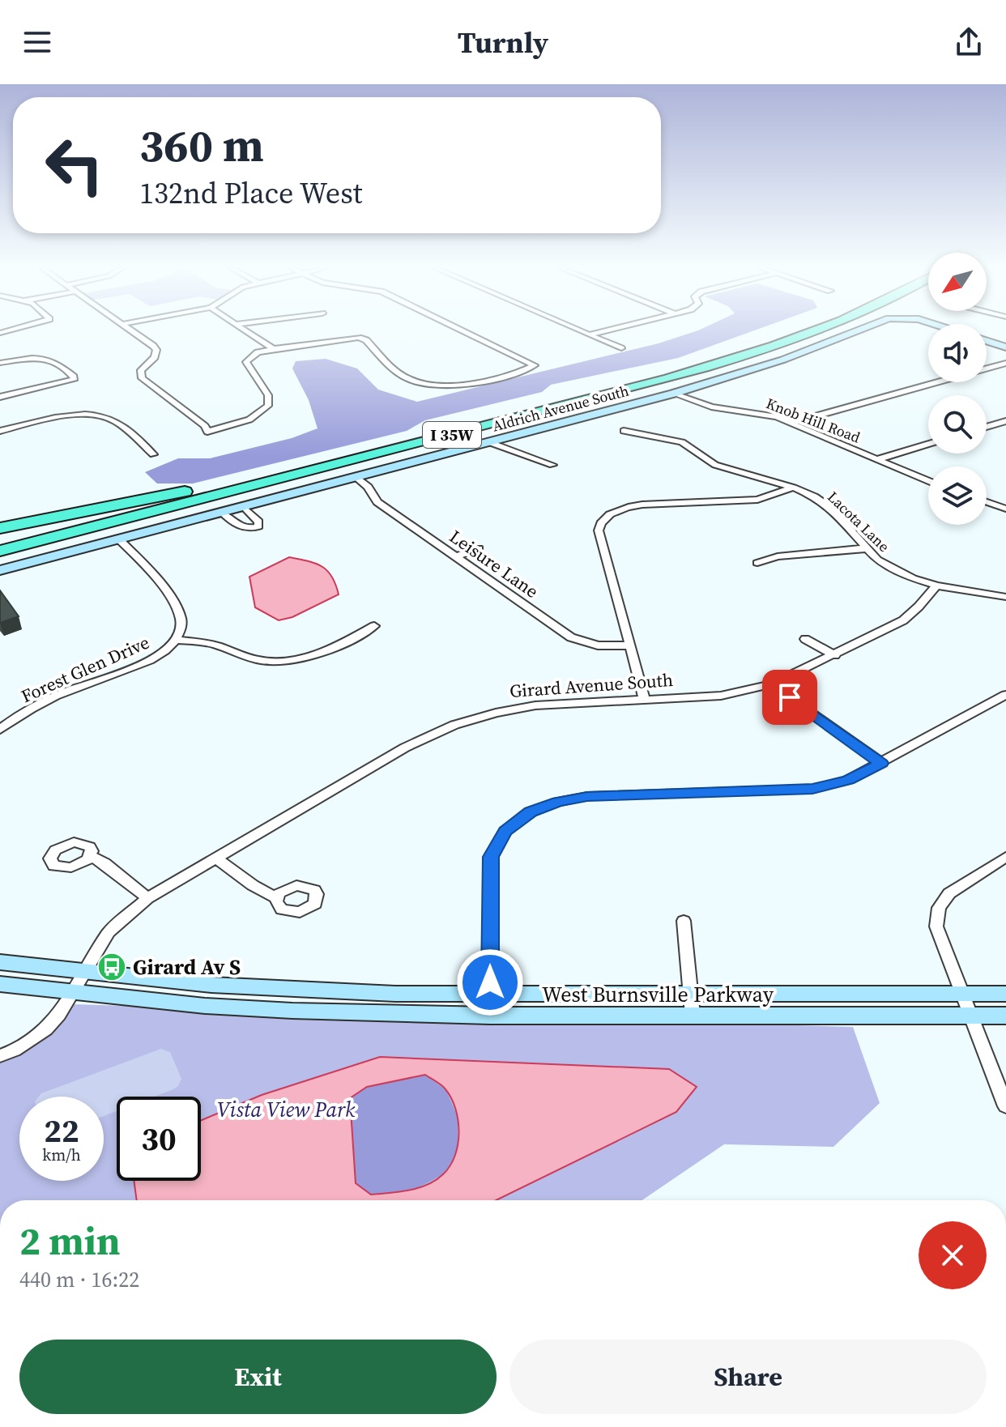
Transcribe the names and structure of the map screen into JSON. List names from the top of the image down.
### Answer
{
  "streets": {
    "highway": ["I 35W"],
    "street": [
      "Aldrich Avenue South",
      "Knob Hill Road",
      "Lacota Lane",
      "Leisure Lane",
      "Forest Glen Drive",
      "Girard Avenue South",
      "West Burnsville Parkway"
    ]
  },
  "crossings": [
    ["Aldrich Avenue South", "Knob Hill Road"],
    ["Aldrich Avenue South", "Leisure Lane"],
    ["Aldrich Avenue South", "Forest Glen Drive"],
    ["Lacota Lane", "Girard Avenue South"],
    ["Girard Avenue South", "West Burnsville Parkway"]
  ],
  "parks": ["Vista View Park"],
  "places": {
    "bus stop": ["Girard Av S"]
  },
  "north": "bottom left",
  "page": {
    "header": "Turnly",
    "turn": ["360 m", "132nd Place West"],
    "speed": "22 km/h",
    "limit": "30",
    "heading": ["2 min", "440 m · 16:22"],
    "buttons": ["Exit", "Share"]
  }
}
